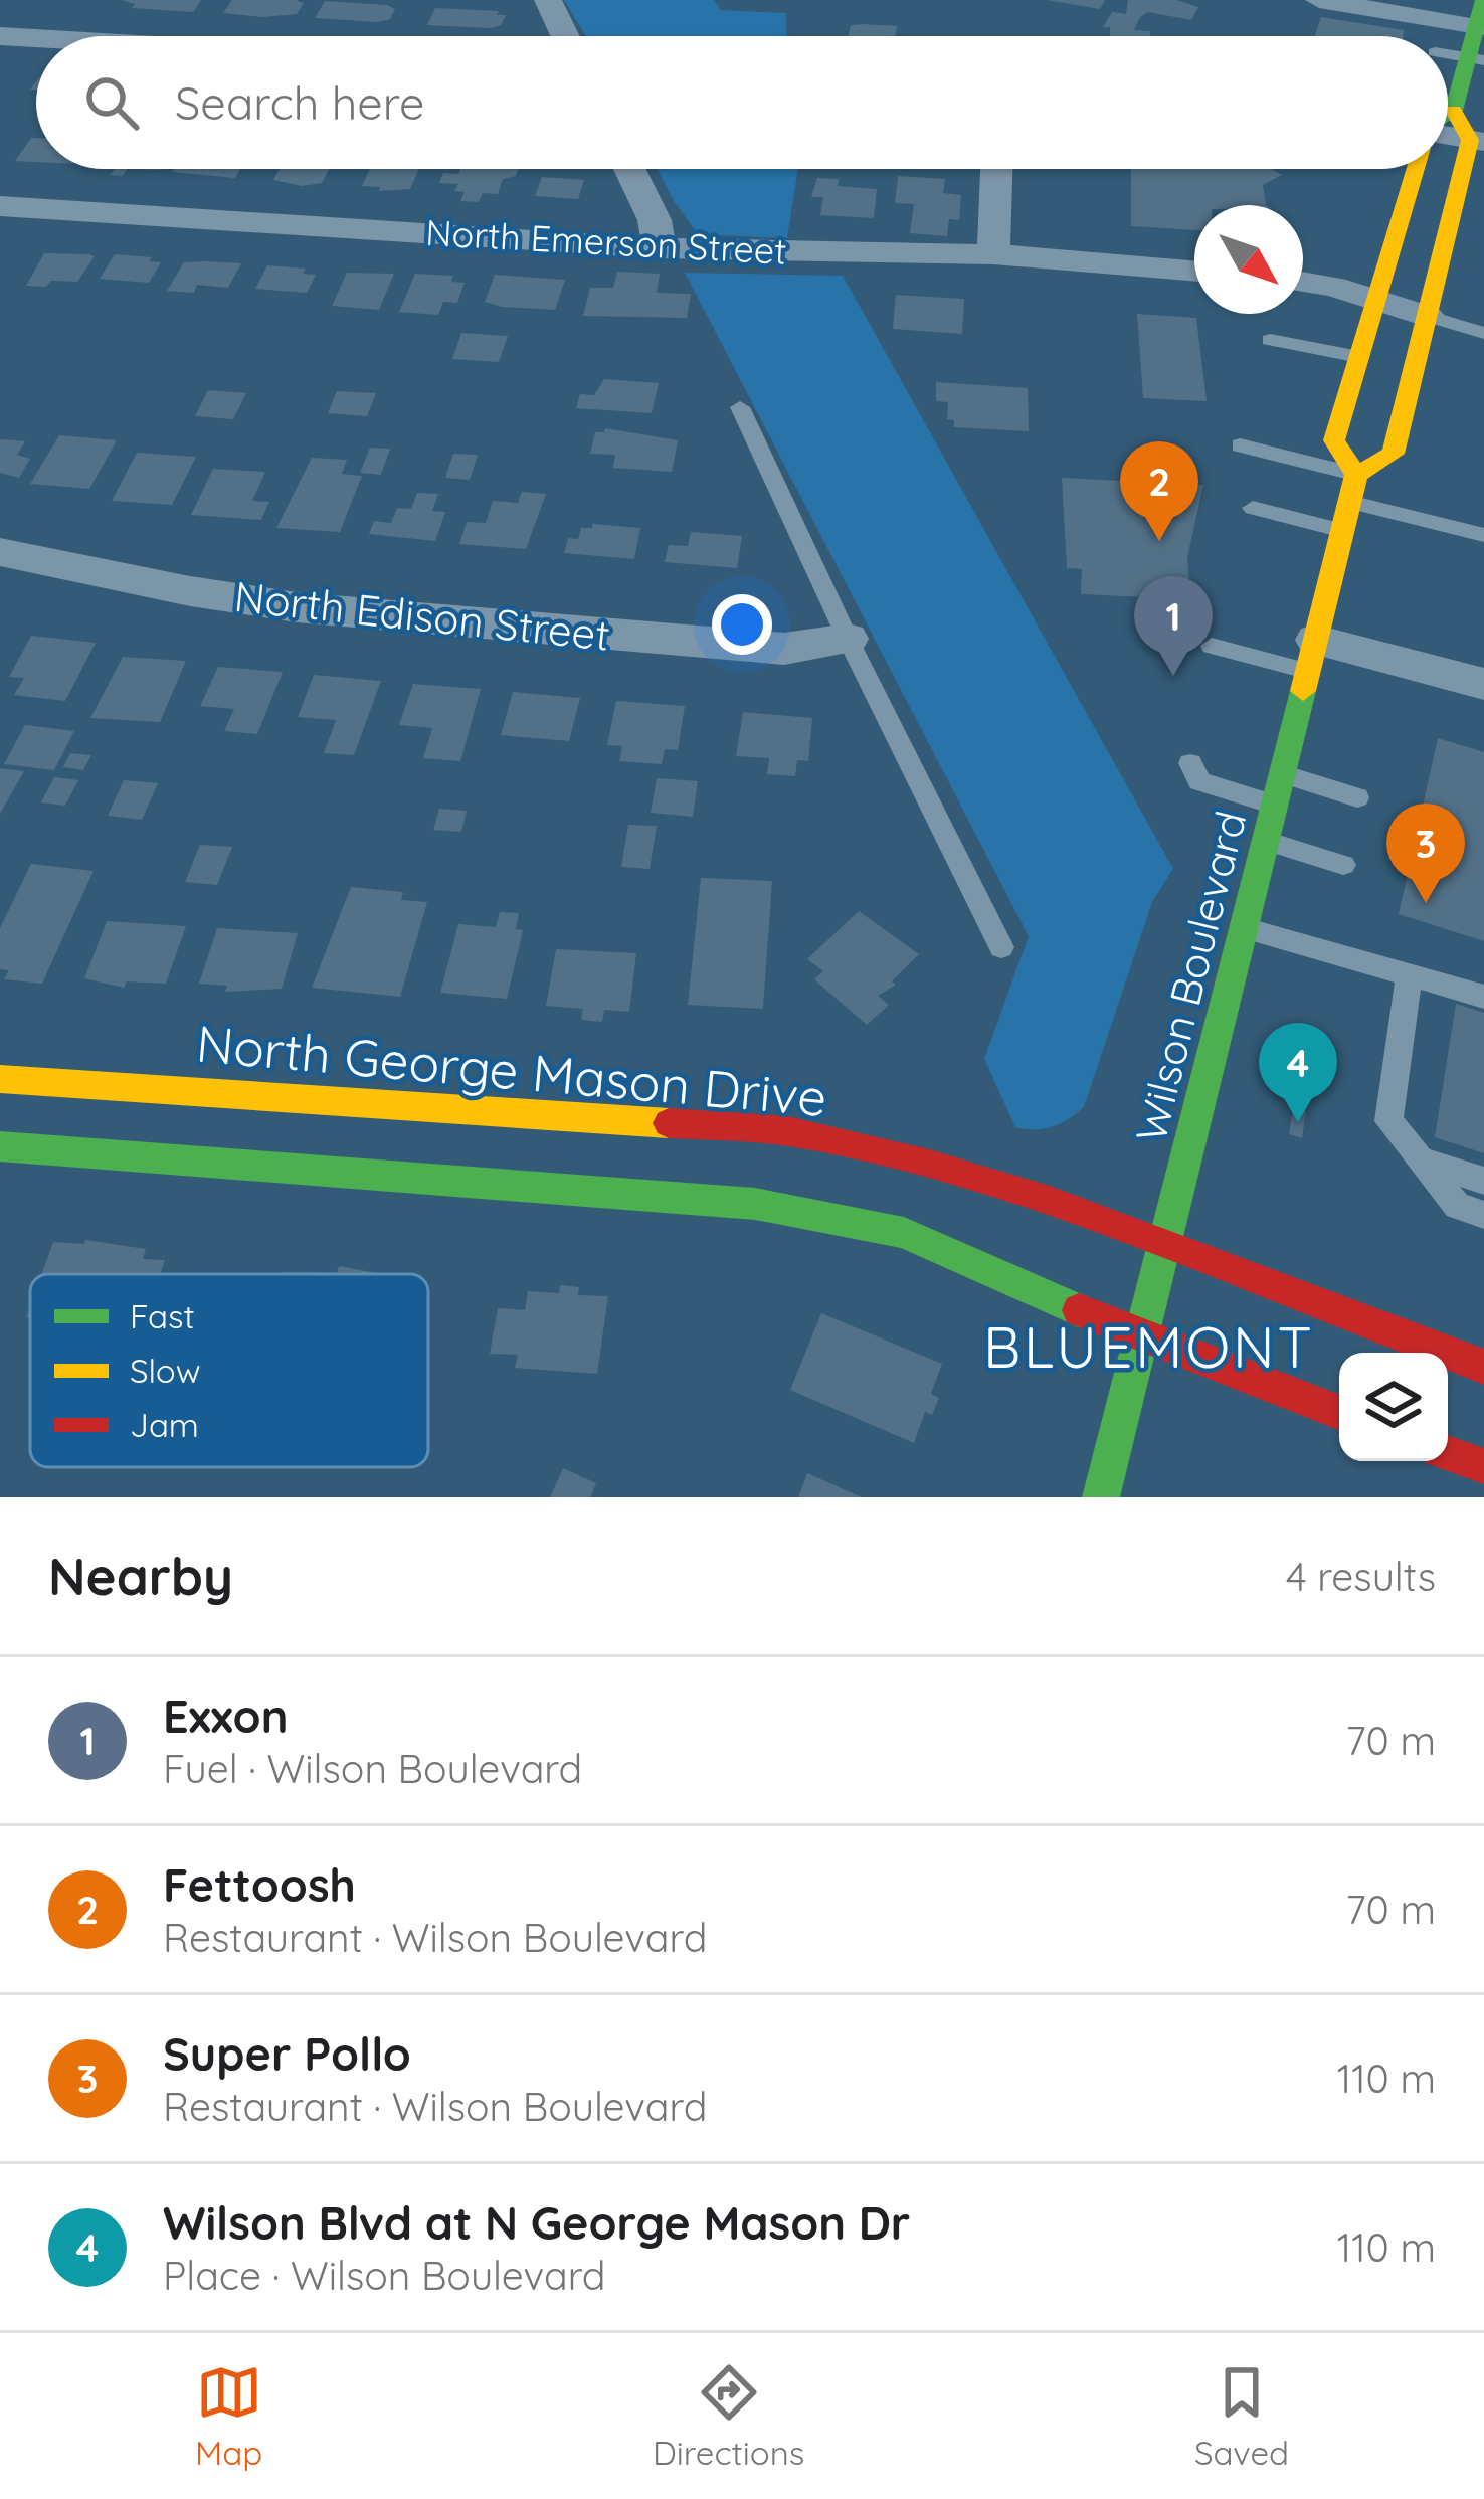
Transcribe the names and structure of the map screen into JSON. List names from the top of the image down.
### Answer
{
  "streets": {
    "main road": ["Wilson Boulevard", "North George Mason Drive"],
    "street": ["North Emerson Street", "North Edison Street"]
  },
  "crossings": [
    ["Wilson Boulevard", "North George Mason Drive"]
  ],
  "districts": ["BLUEMONT"],
  "legend": ["Fast", "Slow", "Jam"],
  "north": "bottom right",
  "page": {
    "search": "Search here",
    "pins": [
      "2",
      "1",
      "3",
      "4"
    ],
    "heading": ["Nearby", "4 results"],
    "list": [
      {
        "mark": "1",
        "name": "Exxon",
        "note": "Fuel · Wilson Boulevard",
        "value": "70 m"
      },
      {
        "mark": "2",
        "name": "Fettoosh",
        "note": "Restaurant · Wilson Boulevard",
        "value": "70 m"
      },
      {
        "mark": "3",
        "name": "Super Pollo",
        "note": "Restaurant · Wilson Boulevard",
        "value": "110 m"
      },
      {
        "mark": "4",
        "name": "Wilson Blvd at N George Mason Dr",
        "note": "Place · Wilson Boulevard",
        "value": "110 m"
      }
    ],
    "nav": ["Map", "Directions", "Saved"]
  }
}
